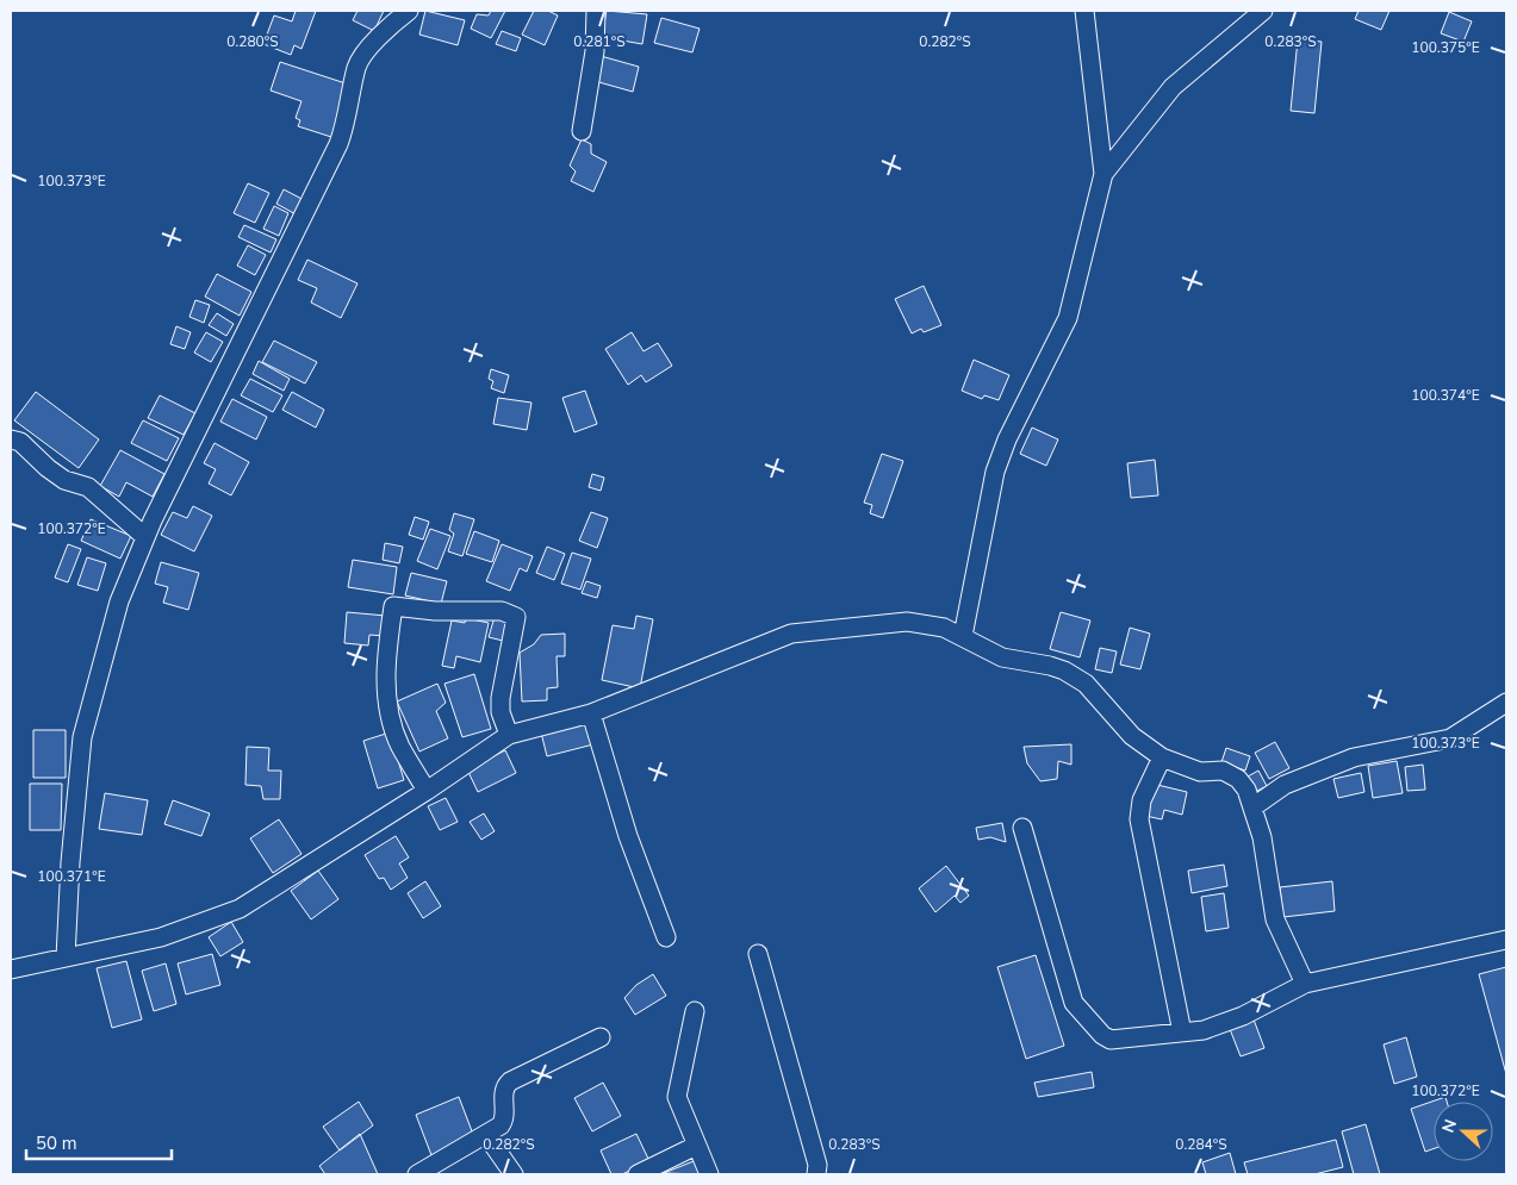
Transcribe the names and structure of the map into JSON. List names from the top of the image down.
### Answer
{
  "scale_bar": "50 m",
  "north": "left",
  "coordinates": [
    "0.280°S",
    "0.281°S",
    "0.282°S",
    "0.283°S",
    "100.375°E",
    "100.373°E",
    "100.374°E",
    "100.372°E",
    "100.371°E",
    "0.284°S"
  ]
}
